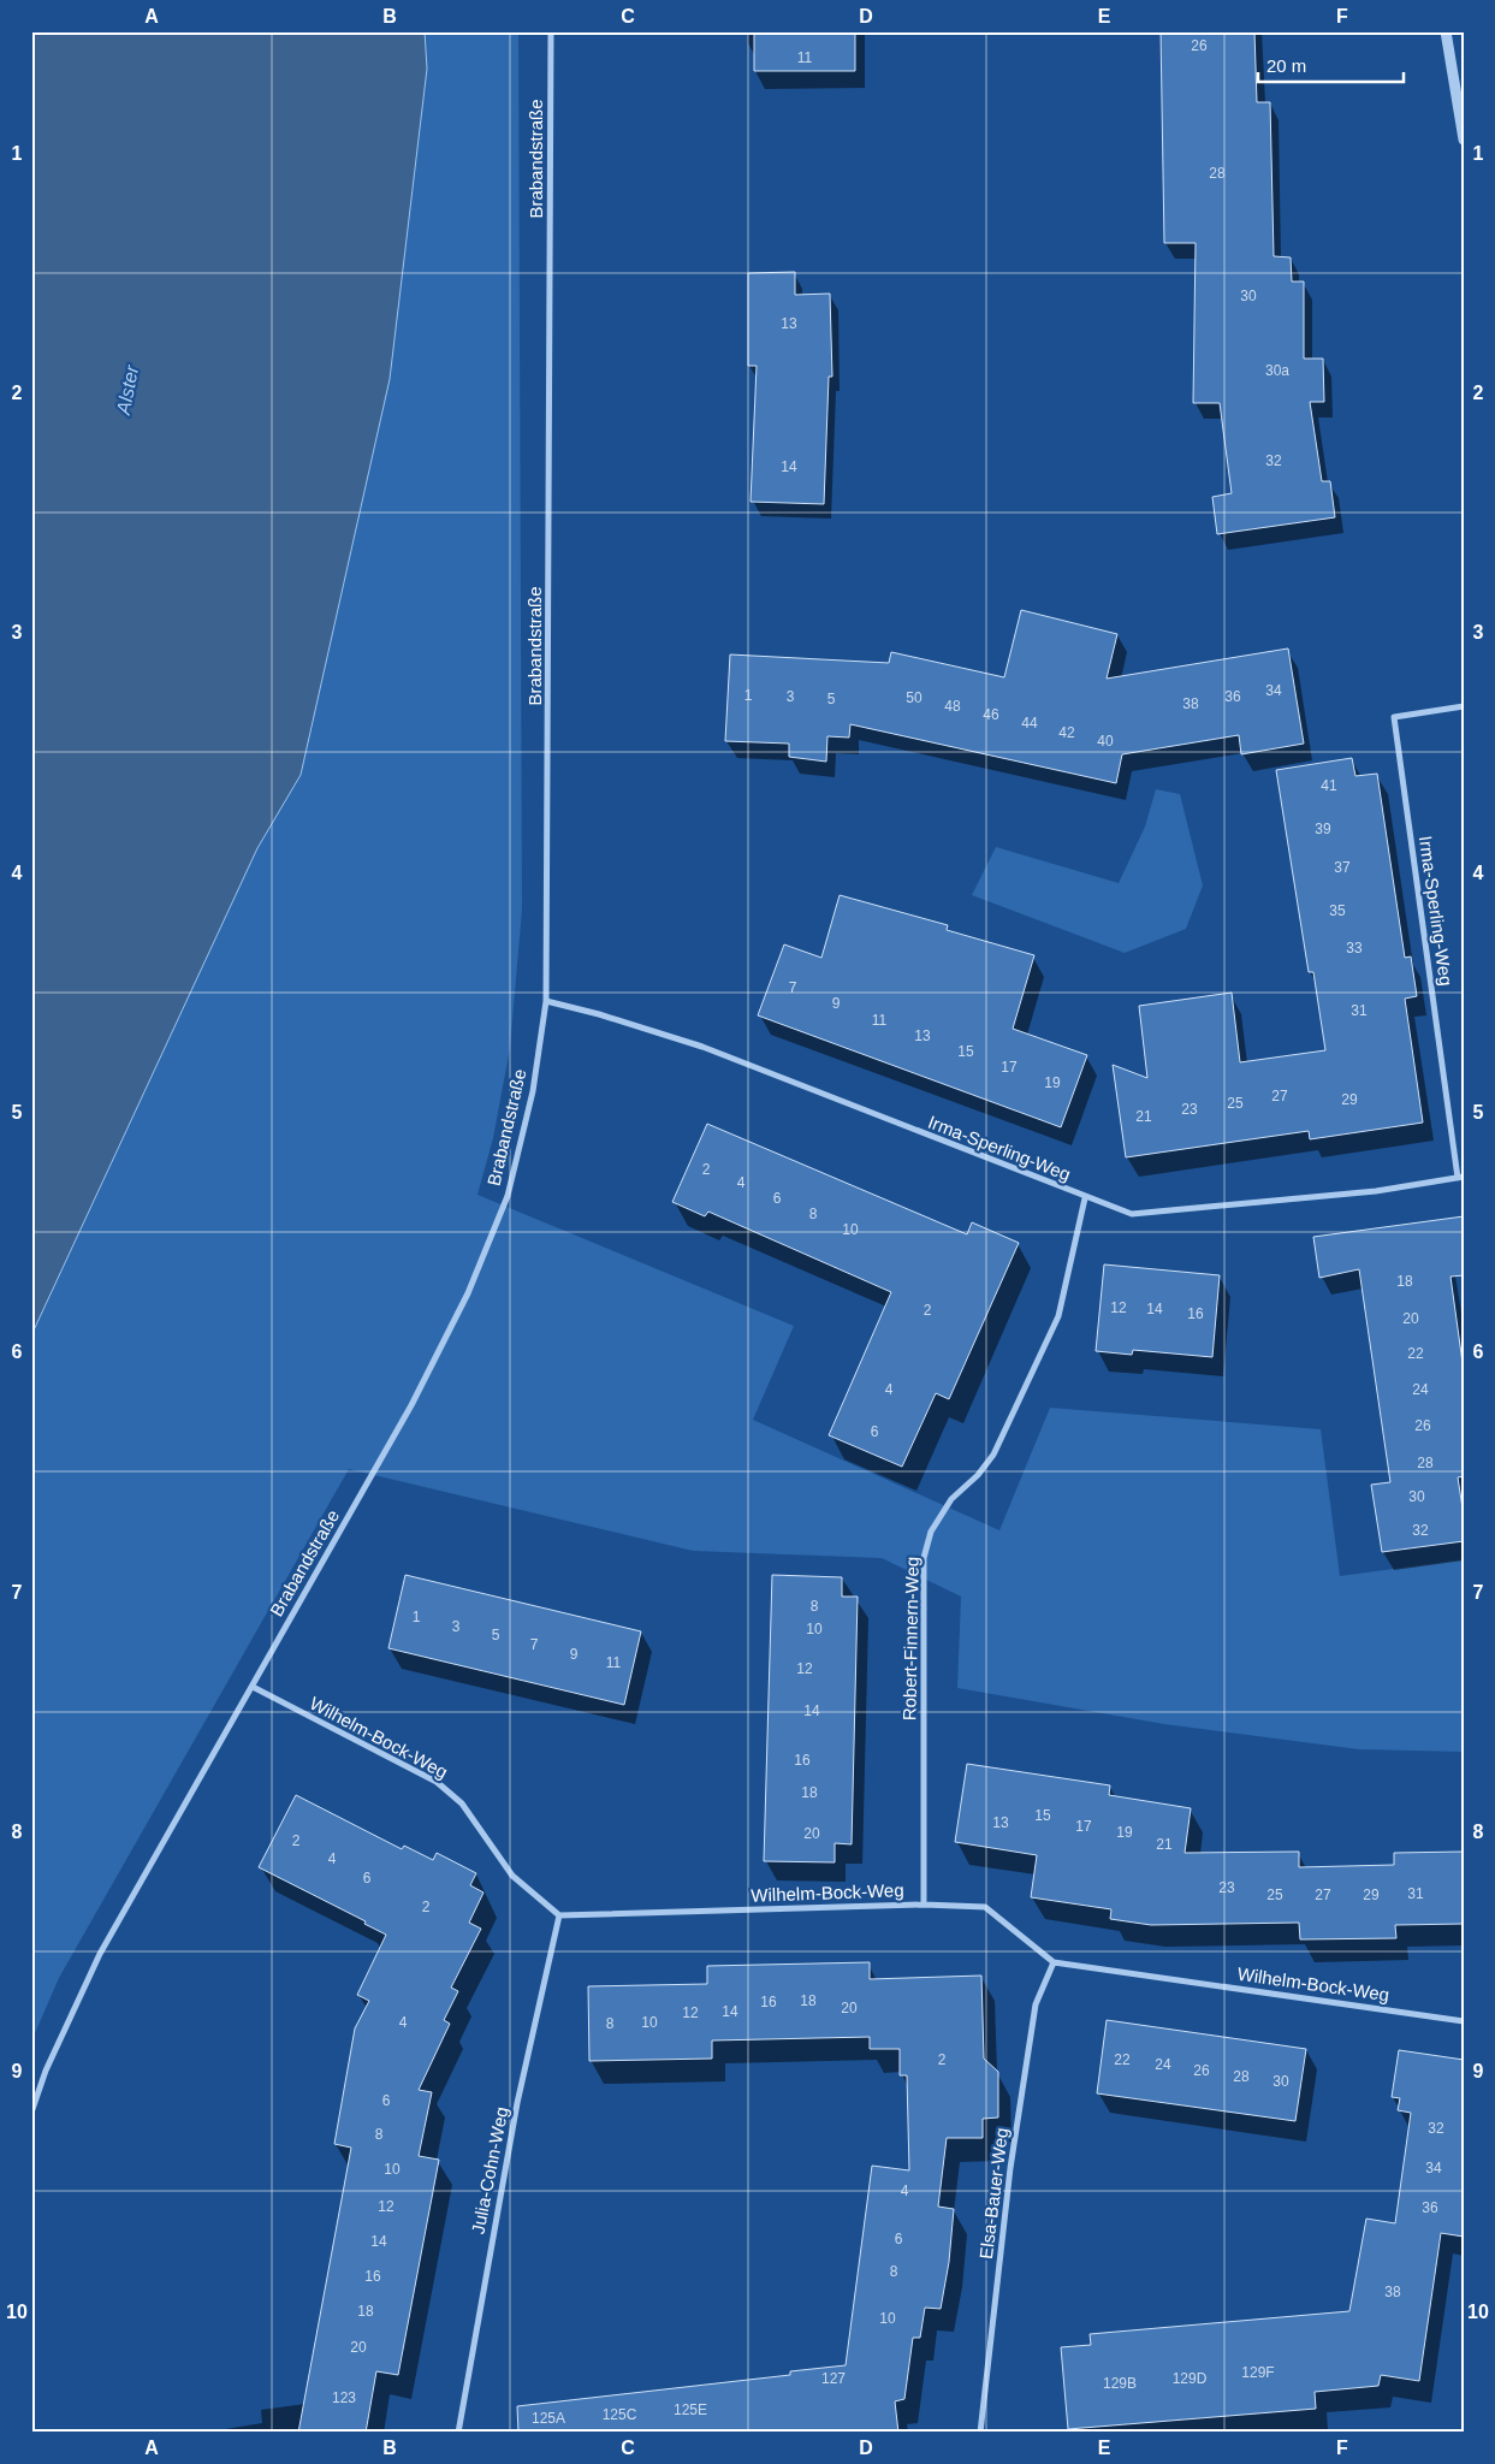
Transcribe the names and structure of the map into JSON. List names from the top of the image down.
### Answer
{
  "streets": {
    "street": [
      "Brabandstraße",
      "Irma-Sperling-Weg",
      "Robert-Finnern-Weg",
      "Wilhelm-Bock-Weg",
      "Julia-Cohn-Weg",
      "Elsa-Bauer-Weg"
    ]
  },
  "crossings": [
    ["Brabandstraße", "Irma-Sperling-Weg"],
    ["Brabandstraße", "Wilhelm-Bock-Weg"],
    ["Irma-Sperling-Weg", "Robert-Finnern-Weg"],
    ["Robert-Finnern-Weg", "Wilhelm-Bock-Weg"],
    ["Wilhelm-Bock-Weg", "Julia-Cohn-Weg"],
    ["Wilhelm-Bock-Weg", "Elsa-Bauer-Weg"]
  ],
  "water": ["Alster"],
  "house_numbers": [
    "26",
    "11",
    "28",
    "30",
    "13",
    "30a",
    "32",
    "14",
    "34",
    "1",
    "3",
    "36",
    "50",
    "5",
    "38",
    "48",
    "46",
    "44",
    "42",
    "40",
    "41",
    "39",
    "37",
    "35",
    "33",
    "7",
    "9",
    "31",
    "11",
    "13",
    "15",
    "17",
    "19",
    "27",
    "29",
    "25",
    "23",
    "21",
    "2",
    "4",
    "6",
    "8",
    "10",
    "18",
    "12",
    "14",
    "2",
    "16",
    "20",
    "22",
    "4",
    "24",
    "26",
    "6",
    "28",
    "30",
    "32",
    "8",
    "1",
    "3",
    "10",
    "5",
    "7",
    "9",
    "11",
    "12",
    "14",
    "16",
    "18",
    "15",
    "13",
    "17",
    "19",
    "20",
    "2",
    "21",
    "4",
    "6",
    "23",
    "31",
    "25",
    "27",
    "29",
    "2",
    "18",
    "16",
    "20",
    "14",
    "12",
    "4",
    "10",
    "8",
    "2",
    "22",
    "24",
    "26",
    "28",
    "30",
    "6",
    "32",
    "8",
    "34",
    "10",
    "4",
    "12",
    "36",
    "6",
    "14",
    "8",
    "16",
    "38",
    "18",
    "10",
    "20",
    "129F",
    "127",
    "129D",
    "129B",
    "123",
    "125E",
    "125C",
    "125A"
  ],
  "scale_bar": "20 m",
  "grid": {
    "columns": [
      "A",
      "B",
      "C",
      "D",
      "E",
      "F"
    ],
    "rows": [
      "1",
      "2",
      "3",
      "4",
      "5",
      "6",
      "7",
      "8",
      "9",
      "10"
    ]
  }
}
